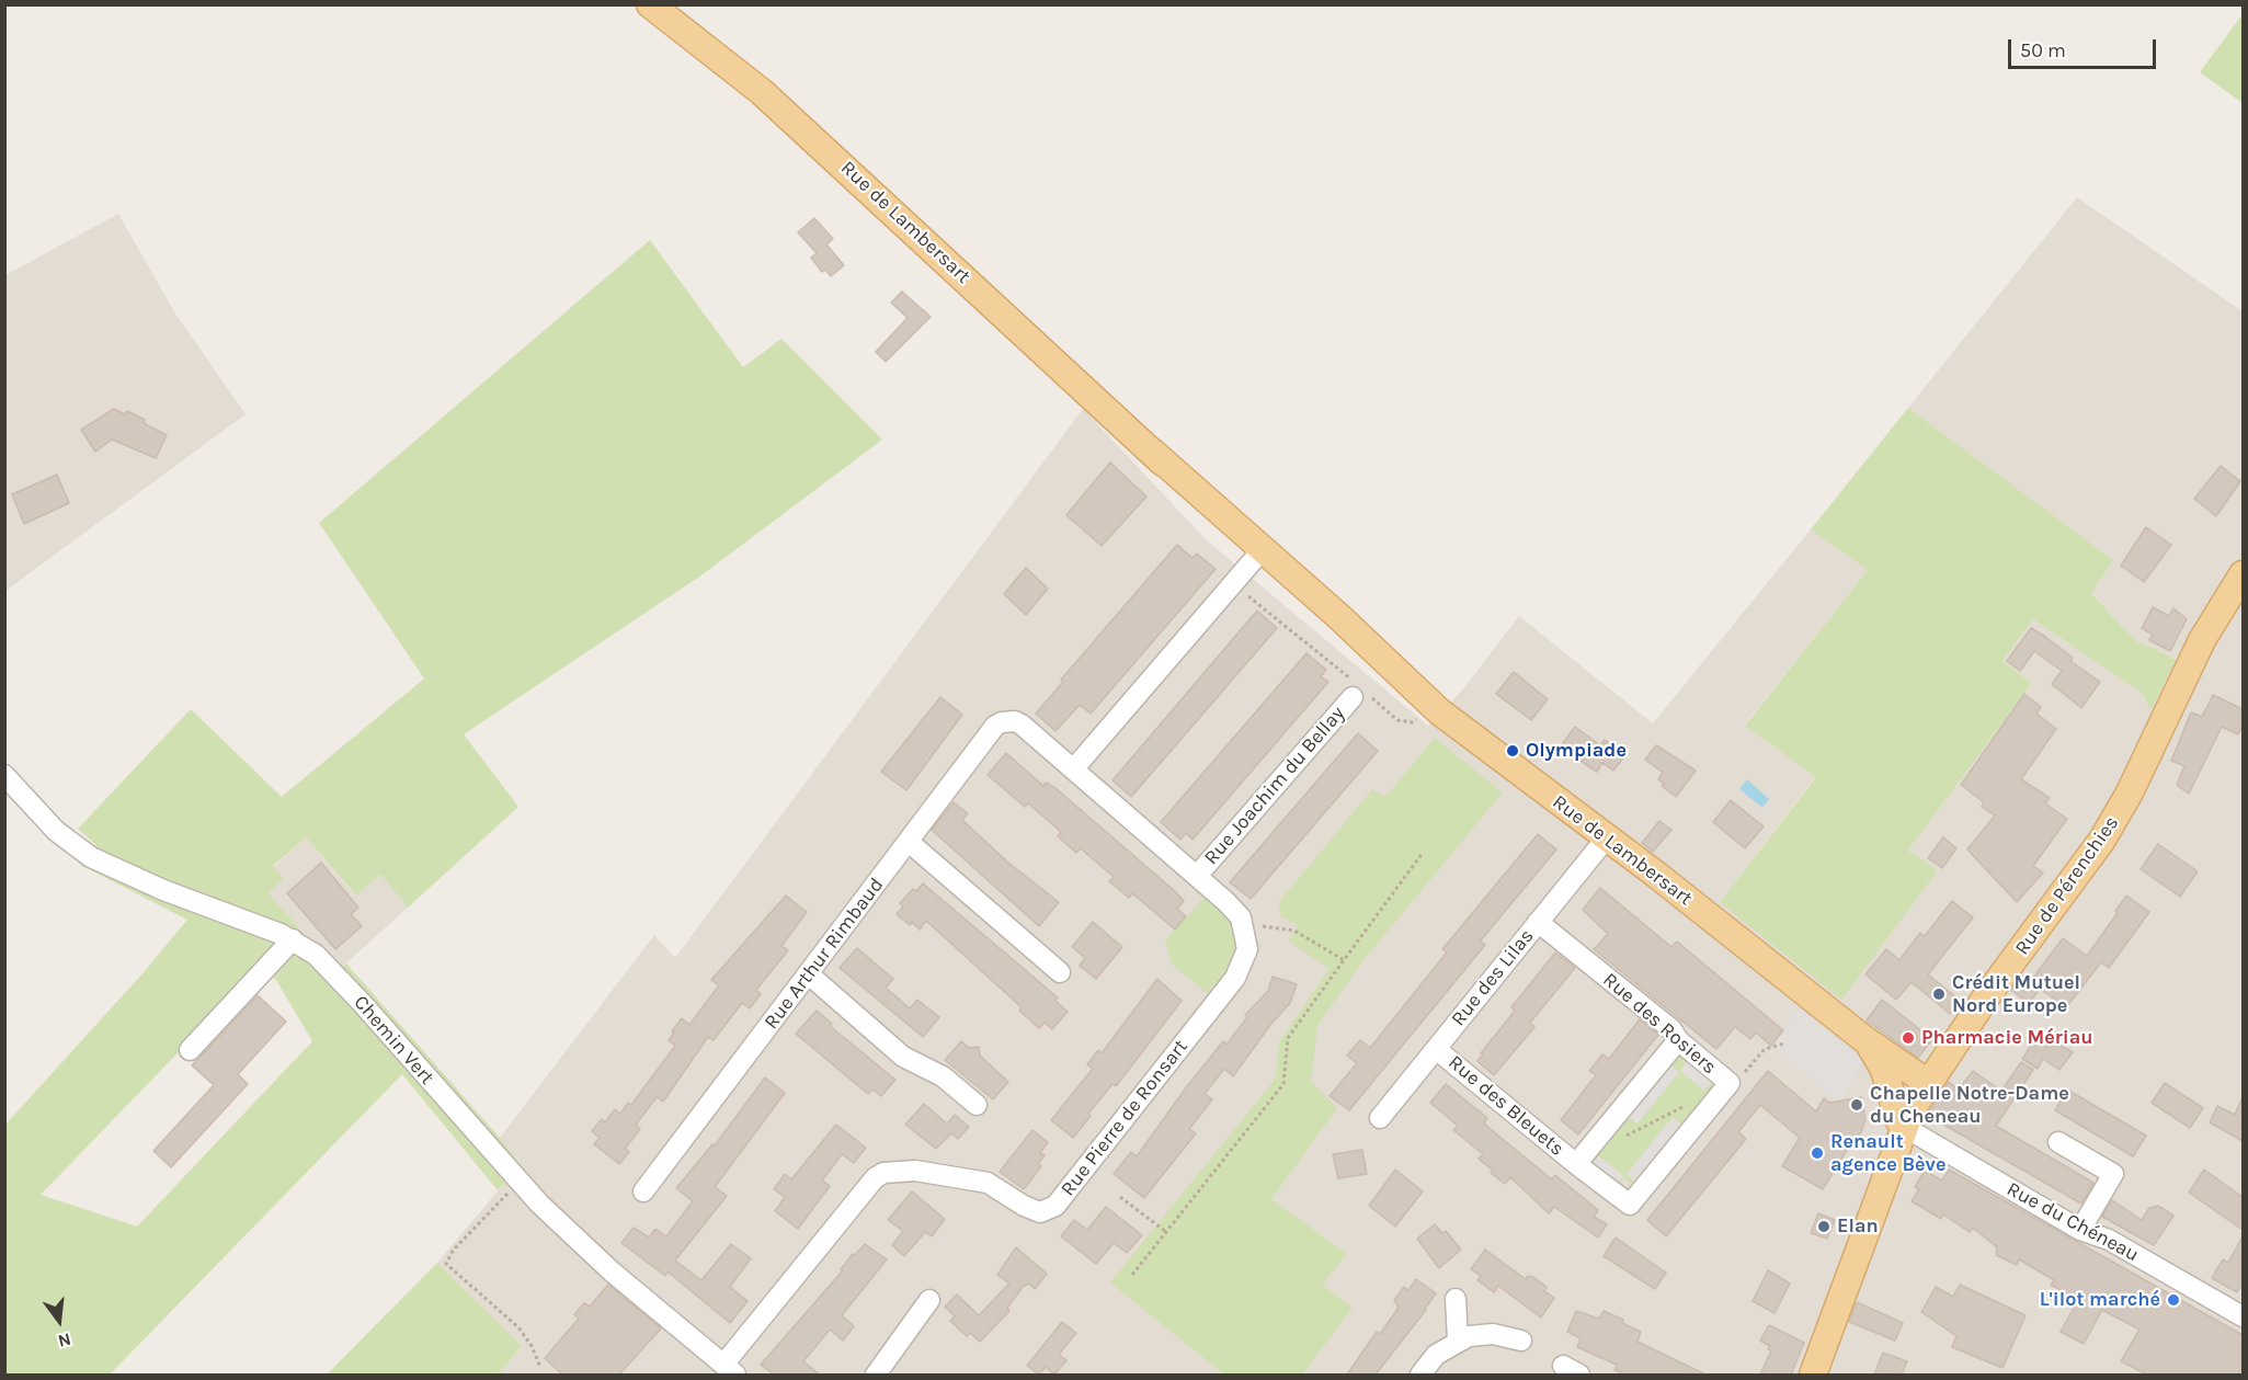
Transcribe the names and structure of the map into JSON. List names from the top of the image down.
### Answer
{
  "streets": {
    "main road": ["Rue de Lambersart", "Rue de Pérenchies"],
    "street": [
      "Rue Joachim du Bellay",
      "Rue Arthur Rimbaud",
      "Rue des Lilas",
      "Rue des Rosiers",
      "Chemin Vert",
      "Rue des Bleuets",
      "Rue Pierre de Ronsart",
      "Rue du Chéneau"
    ]
  },
  "crossings": [
    ["Rue de Lambersart", "Rue de Pérenchies"],
    ["Rue de Lambersart", "Rue des Lilas"],
    ["Rue de Lambersart", "Rue du Chéneau"],
    ["Rue de Pérenchies", "Rue du Chéneau"],
    ["Rue des Lilas", "Rue des Rosiers"],
    ["Rue des Lilas", "Rue des Bleuets"],
    ["Rue des Rosiers", "Rue des Bleuets"],
    ["Chemin Vert", "Rue Pierre de Ronsart"]
  ],
  "places": [
    "Olympiade",
    "Crédit Mutuel Nord Europe",
    "Pharmacie Mériau",
    "Chapelle Notre-Dame du Cheneau",
    "Renault agence Bève",
    "Elan",
    "L'ilot marché"
  ],
  "scale_bar": "50 m",
  "north": "bottom"
}
